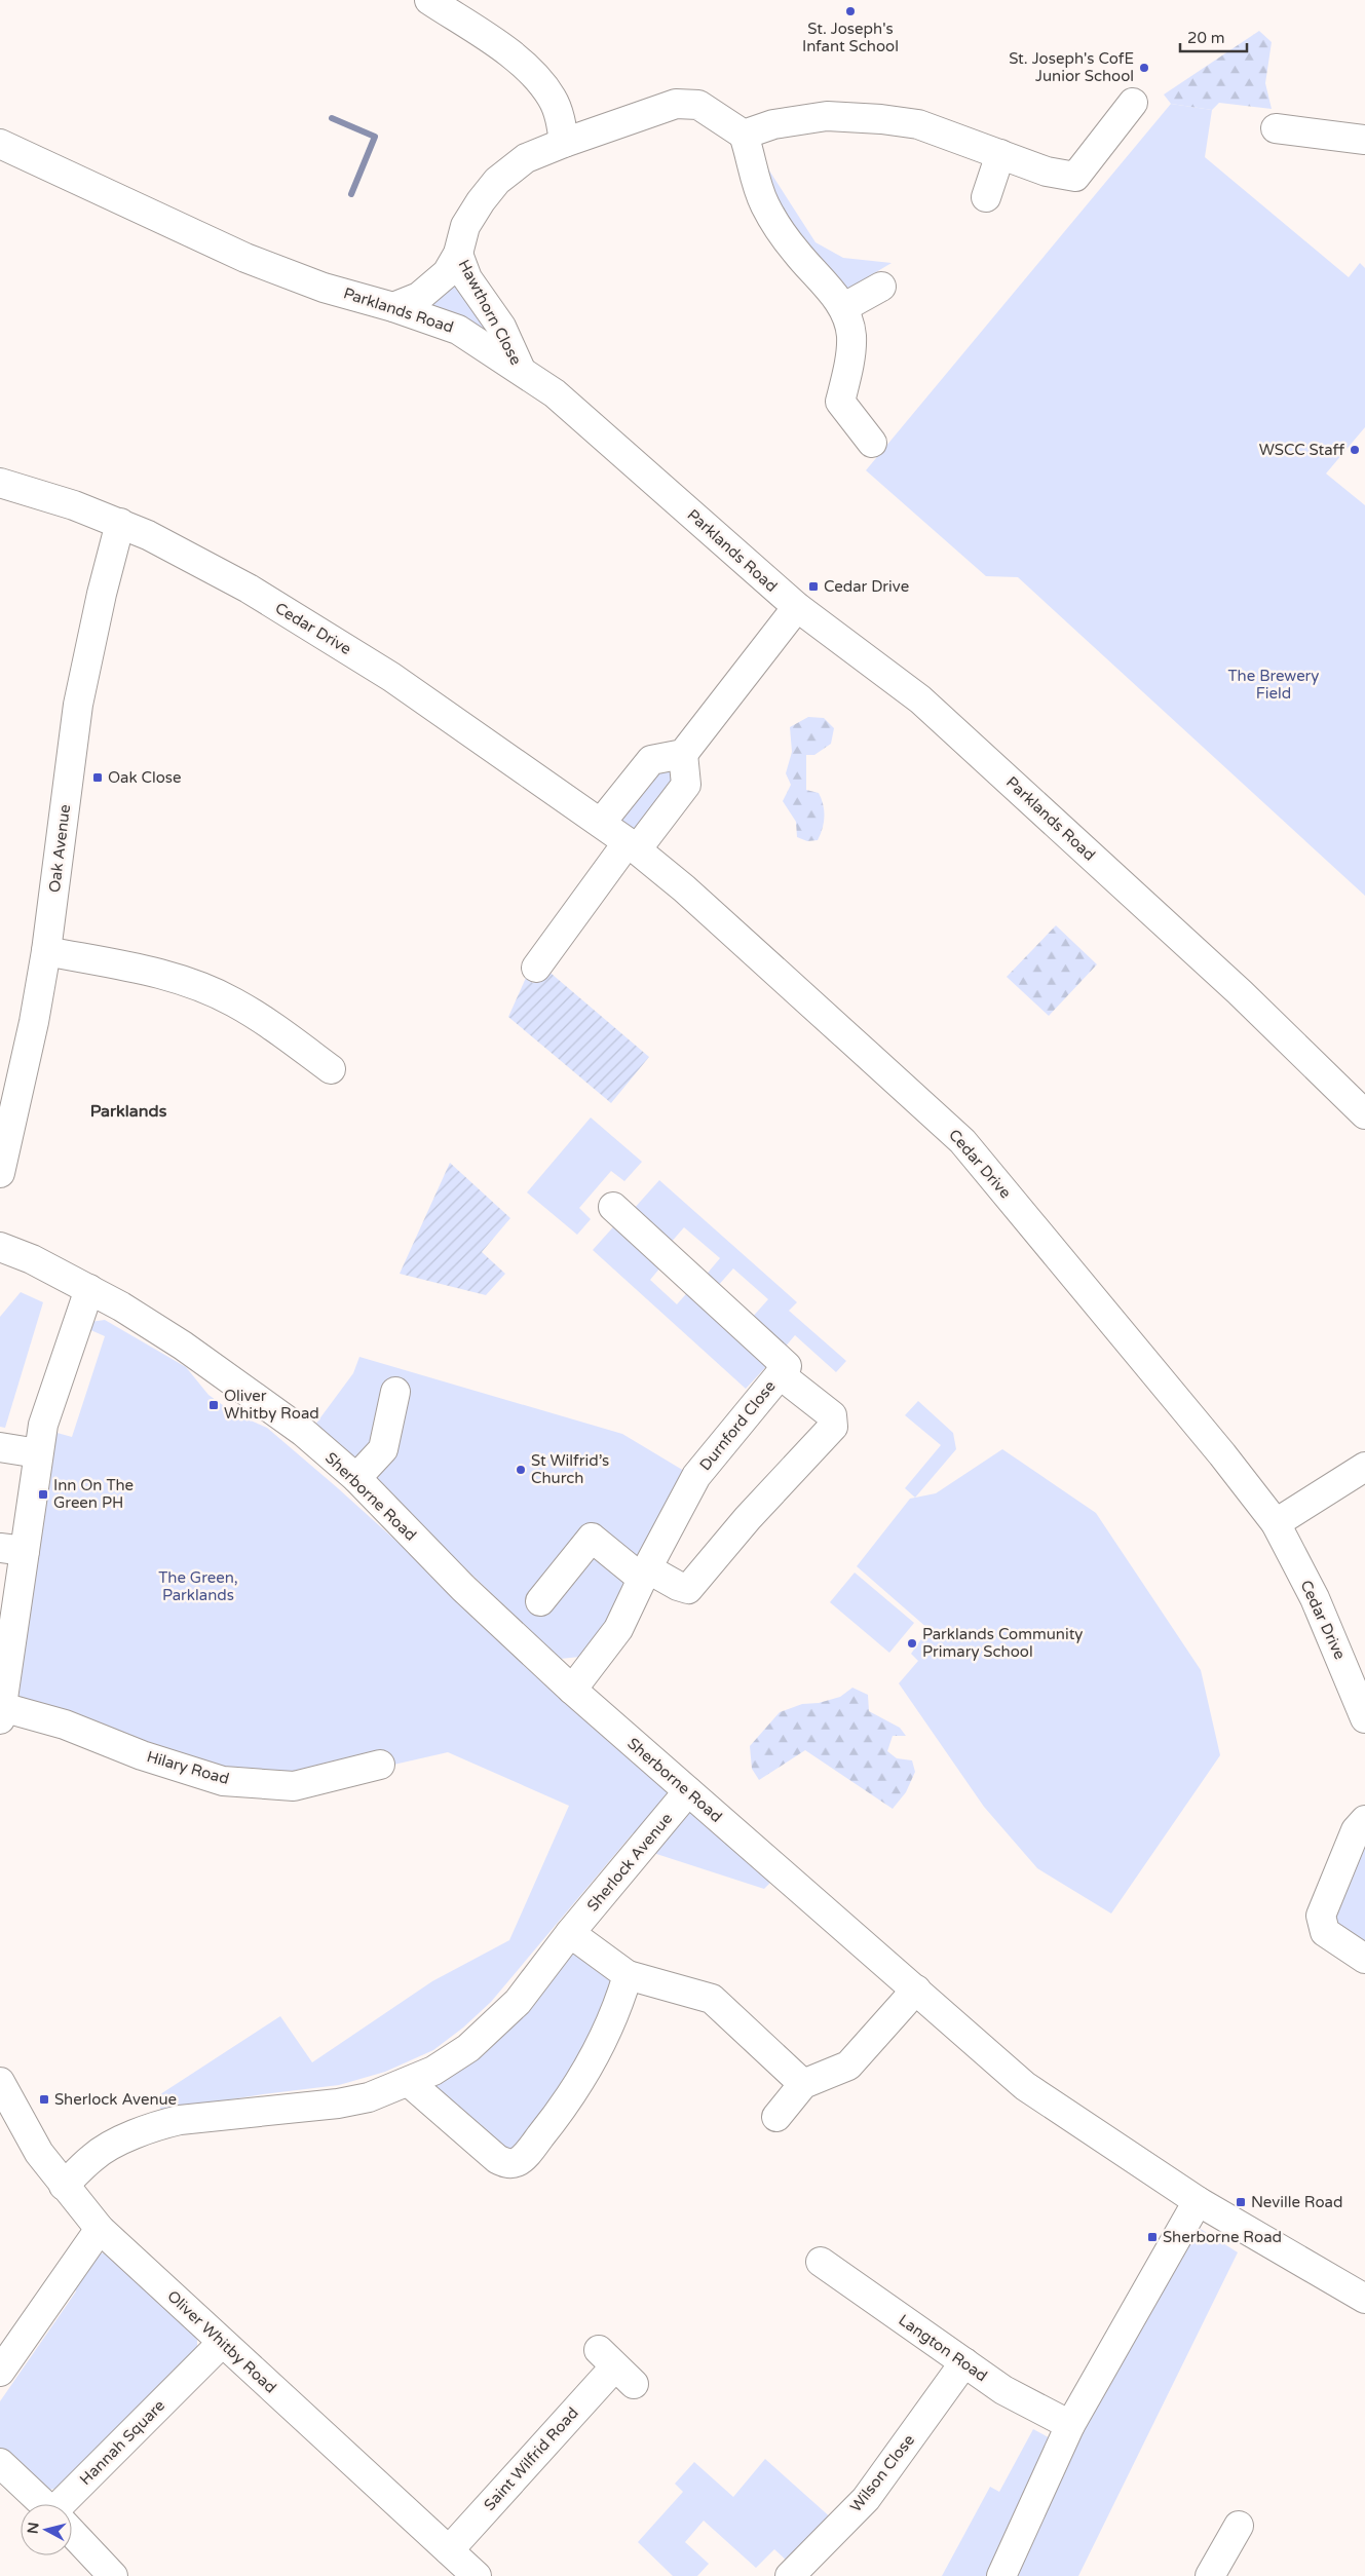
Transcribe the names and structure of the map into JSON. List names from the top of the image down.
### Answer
{
  "streets": {
    "street": [
      "Parklands Road",
      "Hawthorn Close",
      "Cedar Drive",
      "Oak Avenue",
      "Durnford Close",
      "Sherborne Road",
      "Hilary Road",
      "Sherlock Avenue",
      "Oliver Whitby Road",
      "Langton Road",
      "Hannah Square",
      "Saint Wilfrid Road",
      "Wilson Close"
    ]
  },
  "crossings": [
    ["Parklands Road", "Hawthorn Close"],
    ["Cedar Drive", "Oak Avenue"],
    ["Durnford Close", "Sherborne Road"],
    ["Sherborne Road", "Sherlock Avenue"],
    ["Sherlock Avenue", "Oliver Whitby Road"],
    ["Oliver Whitby Road", "Hannah Square"],
    ["Oliver Whitby Road", "Saint Wilfrid Road"],
    ["Langton Road", "Wilson Close"]
  ],
  "districts": ["Parklands"],
  "parks": ["The Brewery Field", "The Green, Parklands"],
  "places": {
    "other": [
      "St. Joseph's Infant School",
      "St. Joseph's CofE Junior School",
      "WSCC Staff",
      "St Wilfrid’s Church",
      "Parklands Community Primary School"
    ],
    "transit": [
      "Cedar Drive",
      "Oak Close",
      "Oliver Whitby Road",
      "Inn On The Green PH",
      "Sherlock Avenue",
      "Neville Road",
      "Sherborne Road"
    ]
  },
  "scale_bar": "20 m",
  "north": "left"
}
